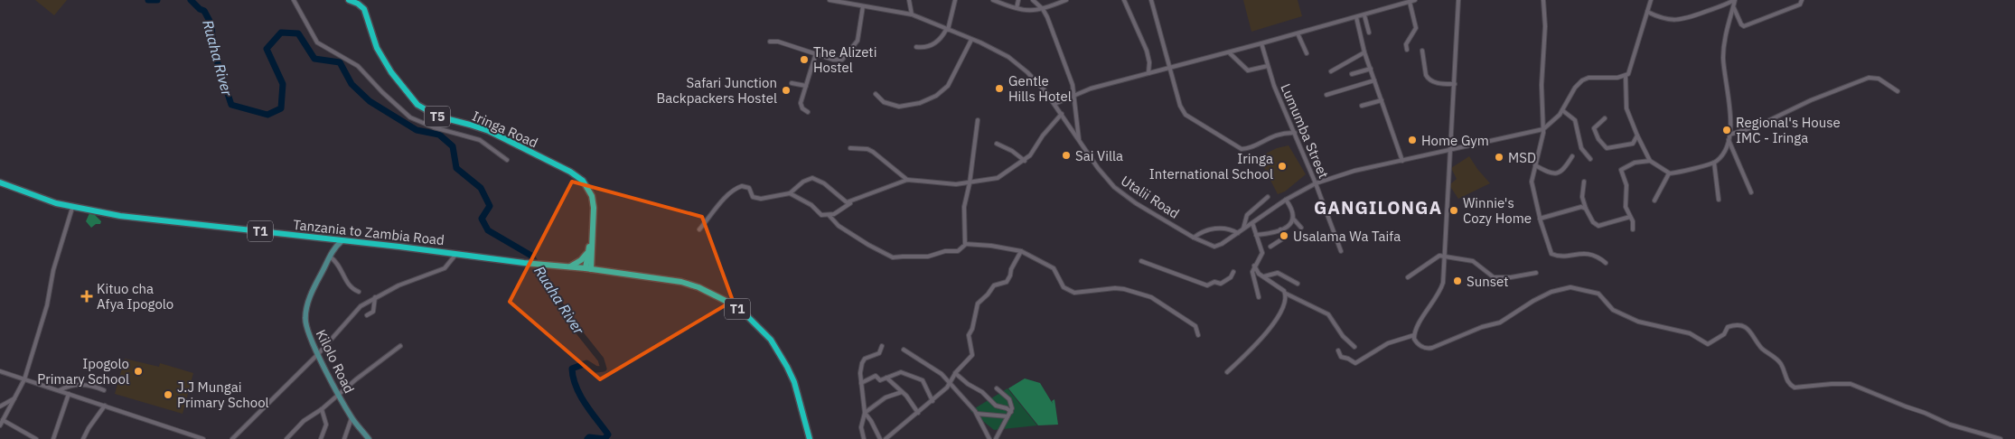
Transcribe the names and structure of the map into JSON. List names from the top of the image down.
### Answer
{
  "streets": {
    "highway": [
      "T5",
      "Iringa Road",
      "T1",
      "Tanzania to Zambia Road"
    ],
    "main road": ["Kilolo Road"],
    "street": ["Lumumba Street", "Utalii Road"]
  },
  "crossings": [
    ["T5", "Iringa Road"],
    ["T5", "T1"],
    ["Lumumba Street", "Utalii Road"],
    ["T1", "Tanzania to Zambia Road"],
    ["Tanzania to Zambia Road", "Kilolo Road"]
  ],
  "districts": ["GANGILONGA"],
  "water": ["Ruaha River"],
  "places": {
    "other": [
      "The Alizeti Hostel",
      "Gentle Hills Hotel",
      "Safari Junction Backpackers Hostel",
      "Regional's House IMC - Iringa",
      "Home Gym",
      "Sai Villa",
      "MSD",
      "Iringa International School",
      "Winnie's Cozy Home",
      "Usalama Wa Taifa",
      "Sunset",
      "Ipogolo Primary School",
      "J.J Mungai Primary School"
    ],
    "health": ["Kituo cha Afya Ipogolo"]
  }
}
